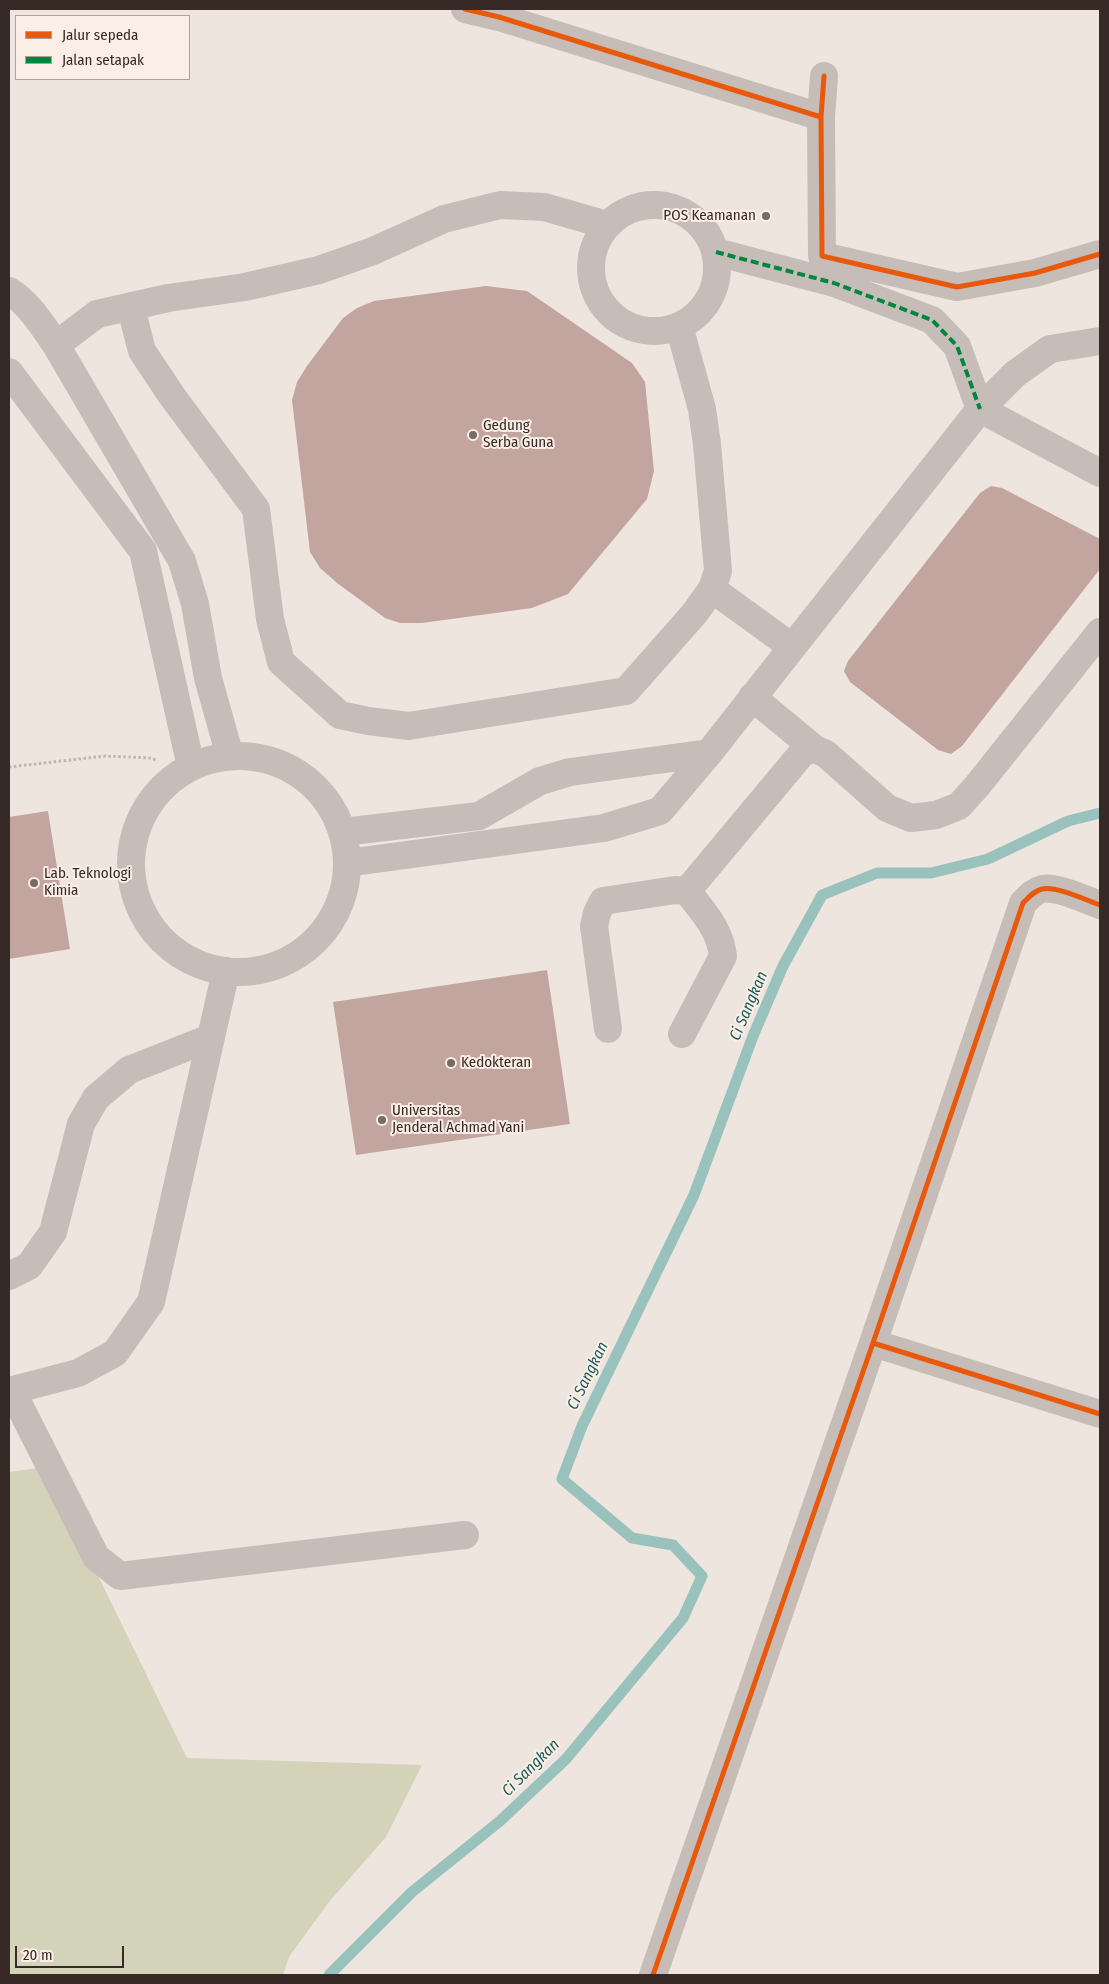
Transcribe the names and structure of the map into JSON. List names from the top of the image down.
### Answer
{
  "water": ["Ci Sangkan"],
  "places": [
    "POS Keamanan",
    "Gedung Serba Guna",
    "Lab. Teknologi Kimia",
    "Kedokteran",
    "Universitas Jenderal Achmad Yani"
  ],
  "legend": ["Jalur sepeda", "Jalan setapak"],
  "scale_bar": "20 m"
}
